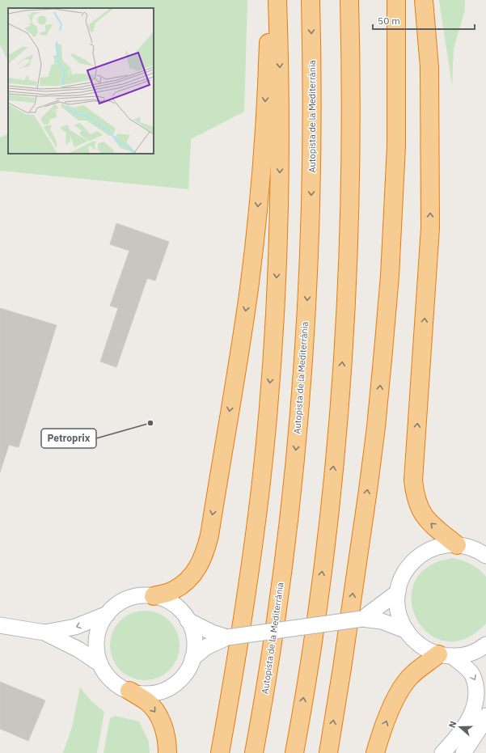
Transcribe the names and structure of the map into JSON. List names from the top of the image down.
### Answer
{
  "streets": {
    "highway": ["Autopista de la Mediterrània"]
  },
  "places": ["Petroprix"],
  "scale_bar": "50 m",
  "north": "left"
}
